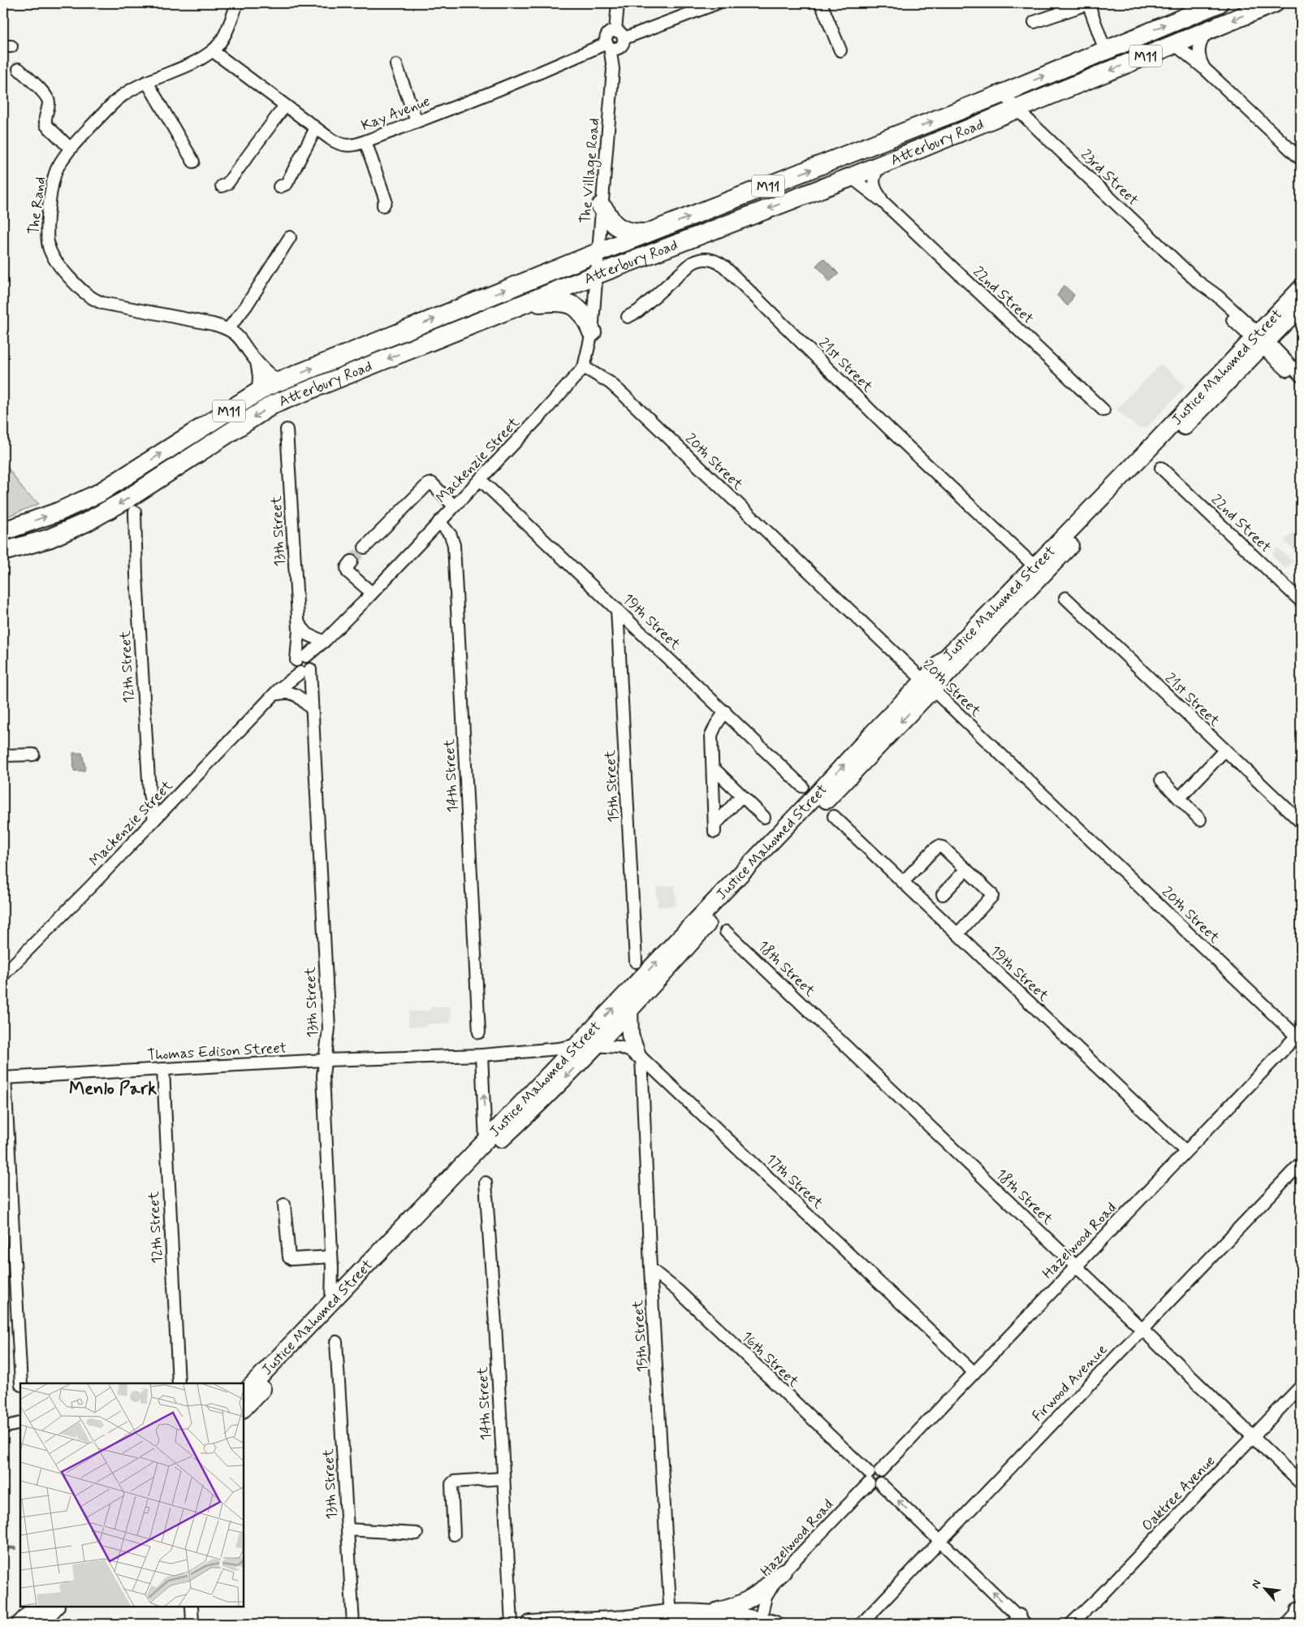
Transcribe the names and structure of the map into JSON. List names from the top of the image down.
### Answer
{
  "streets": {
    "main road": ["M11", "Atterbury Road", "Justice Mahomed Street"],
    "street": [
      "Kay Avenue",
      "The Village Road",
      "23rd Street",
      "The Rand",
      "22nd Street",
      "21st Street",
      "Mackenzie Street",
      "20th Street",
      "13th Street",
      "19th Street",
      "12th Street",
      "14th Street",
      "15th Street",
      "18th Street",
      "Thomas Edison Street",
      "17th Street",
      "Hazelwood Road",
      "16th Street",
      "Firwood Avenue",
      "Oaktree Avenue"
    ]
  },
  "crossings": [
    ["Kay Avenue", "The Village Road"],
    ["Kay Avenue", "The Rand"],
    ["Atterbury Road", "The Village Road"],
    ["Atterbury Road", "23rd Street"],
    ["Atterbury Road", "The Rand"],
    ["Atterbury Road", "22nd Street"],
    ["Atterbury Road", "Mackenzie Street"],
    ["The Village Road", "Mackenzie Street"],
    ["23rd Street", "Justice Mahomed Street"],
    ["21st Street", "Justice Mahomed Street"],
    ["Justice Mahomed Street", "20th Street"],
    ["Justice Mahomed Street", "13th Street"],
    ["Justice Mahomed Street", "Thomas Edison Street"],
    ["Justice Mahomed Street", "17th Street"],
    ["Mackenzie Street", "20th Street"],
    ["Mackenzie Street", "13th Street"],
    ["Mackenzie Street", "19th Street"],
    ["Mackenzie Street", "12th Street"],
    ["Mackenzie Street", "14th Street"],
    ["20th Street", "Hazelwood Road"],
    ["13th Street", "Thomas Edison Street"],
    ["19th Street", "15th Street"],
    ["19th Street", "Hazelwood Road"],
    ["12th Street", "Thomas Edison Street"],
    ["15th Street", "17th Street"],
    ["15th Street", "16th Street"],
    ["18th Street", "Hazelwood Road"],
    ["18th Street", "Firwood Avenue"],
    ["18th Street", "Oaktree Avenue"],
    ["Thomas Edison Street", "17th Street"],
    ["17th Street", "Hazelwood Road"],
    ["Hazelwood Road", "16th Street"]
  ],
  "districts": ["Menlo Park"],
  "north": "top left"
}
